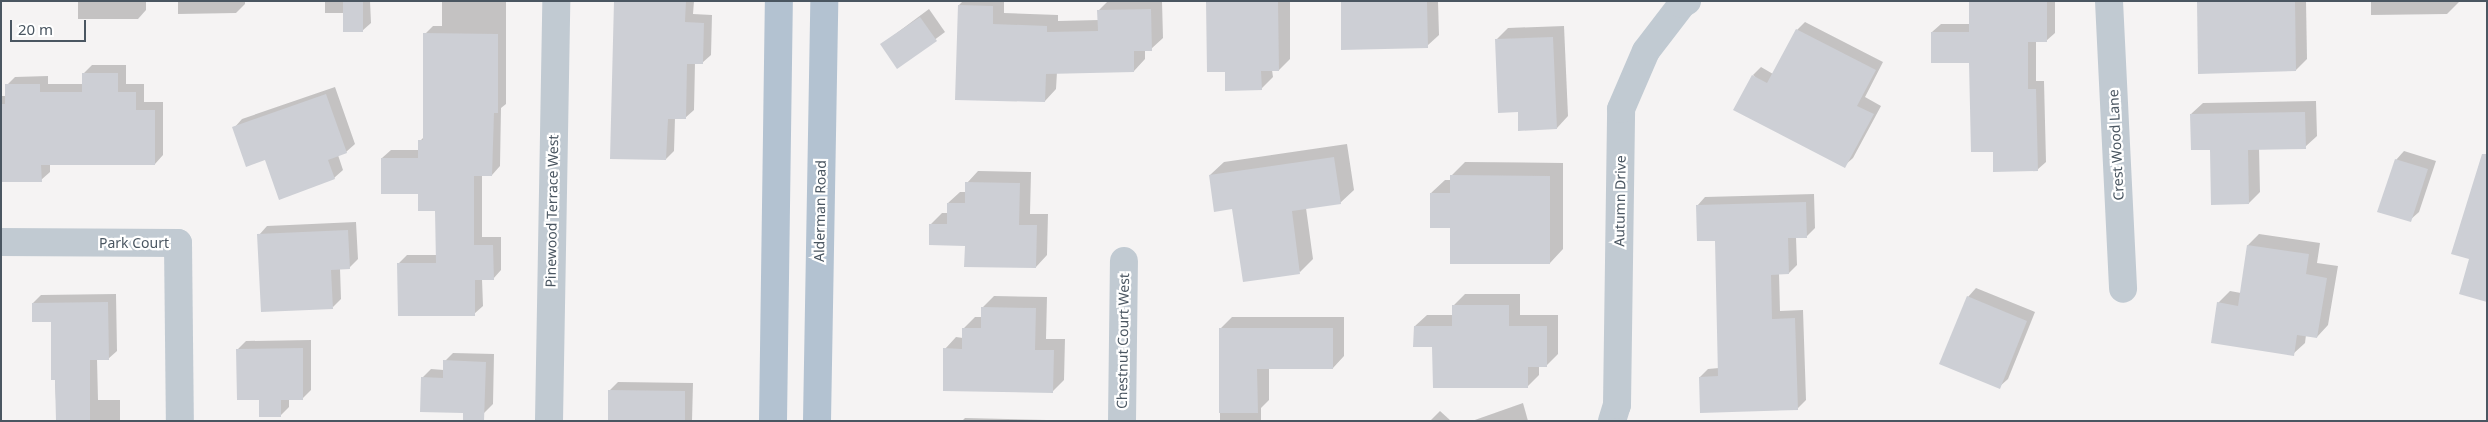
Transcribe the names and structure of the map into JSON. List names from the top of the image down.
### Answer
{
  "streets": {
    "main road": ["Alderman Road"],
    "street": [
      "Crest Wood Lane",
      "Autumn Drive",
      "Pinewood Terrace West",
      "Park Court",
      "Chestnut Court West"
    ]
  },
  "scale_bar": "20 m"
}
